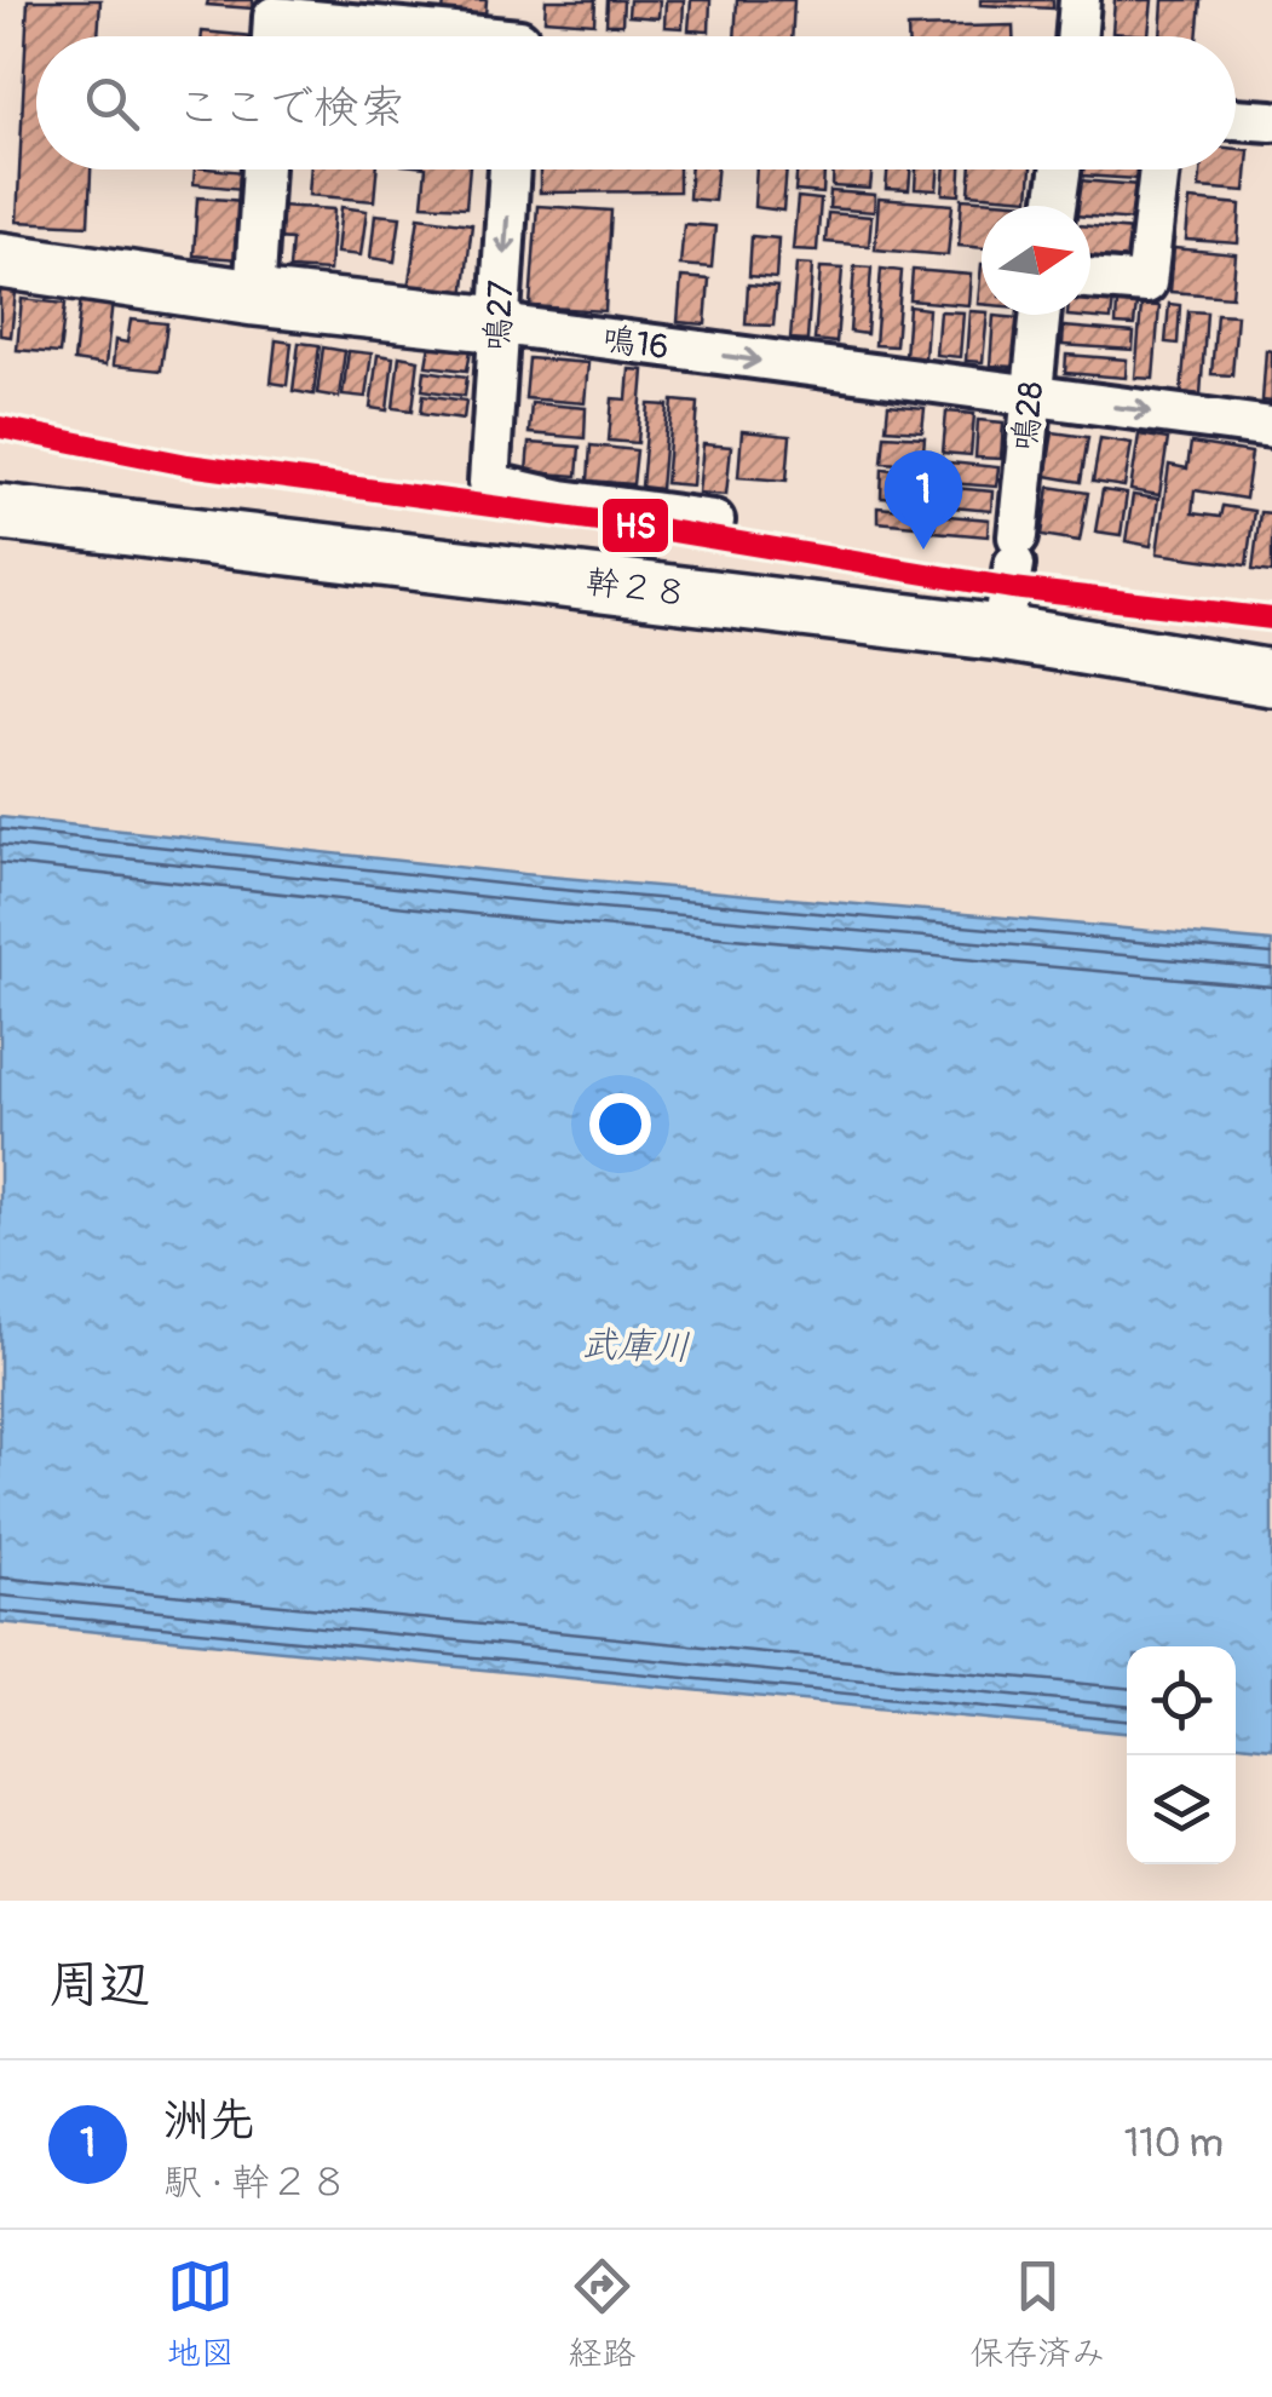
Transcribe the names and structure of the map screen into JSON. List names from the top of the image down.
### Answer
{
  "streets": {
    "street": [
      "鳴27",
      "鳴16",
      "鳴28",
      "幹２８"
    ]
  },
  "crossings": [
    ["鳴27", "鳴16"],
    ["鳴16", "鳴28"],
    ["鳴28", "幹２８"]
  ],
  "one_way": ["鳴16"],
  "water": ["武庫川"],
  "lines": ["transit line HS"],
  "north": "right",
  "page": {
    "search": "ここで検索",
    "pins": "1",
    "heading": "周辺",
    "list": [
      {
        "mark": "1",
        "name": "洲先",
        "note": "駅 · 幹２８",
        "value": "110 m"
      }
    ],
    "nav": ["地図", "経路", "保存済み"]
  }
}
